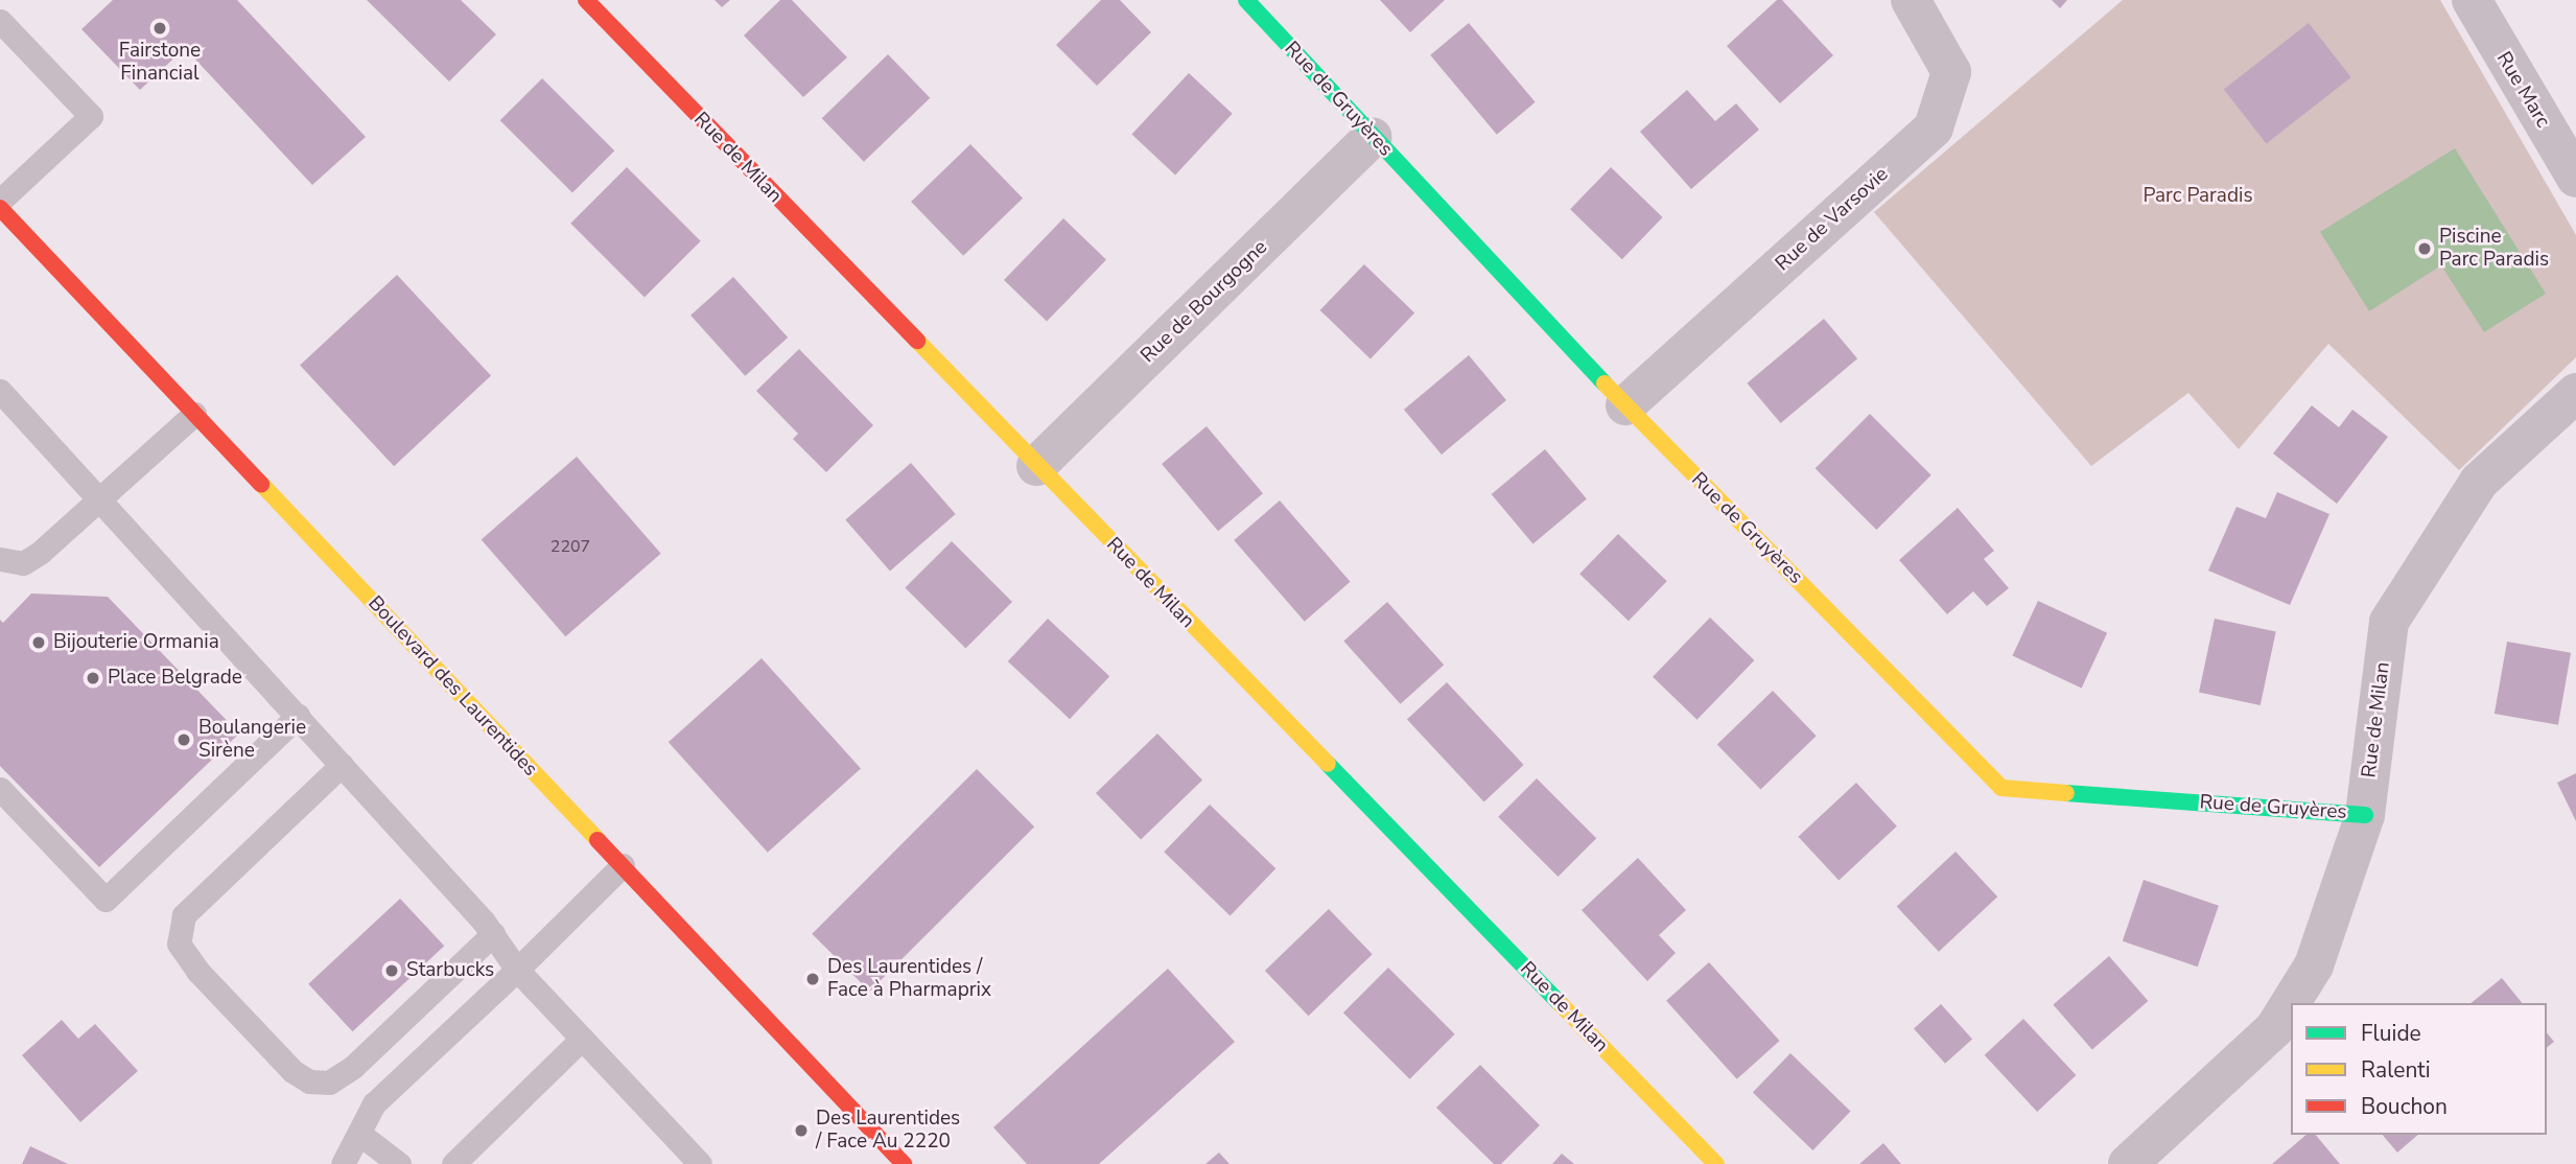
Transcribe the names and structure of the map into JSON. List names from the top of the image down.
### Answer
{
  "streets": {
    "street": [
      "Rue Marc",
      "Rue de Gruyères",
      "Rue de Milan",
      "Rue de Varsovie",
      "Rue de Bourgogne",
      "Boulevard des Laurentides"
    ]
  },
  "crossings": [
    ["Rue de Gruyères", "Rue de Milan"],
    ["Rue de Gruyères", "Rue de Varsovie"],
    ["Rue de Gruyères", "Rue de Bourgogne"],
    ["Rue de Milan", "Rue de Bourgogne"]
  ],
  "parks": ["Parc Paradis"],
  "places": [
    "Fairstone Financial",
    "Piscine Parc Paradis",
    "Bijouterie Ormania",
    "Place Belgrade",
    "Boulangerie Sirène",
    "Starbucks",
    "Des Laurentides / Face à Pharmaprix",
    "Des Laurentides / Face Au 2220"
  ],
  "house_numbers": ["2207"],
  "legend": ["Fluide", "Ralenti", "Bouchon"]
}
